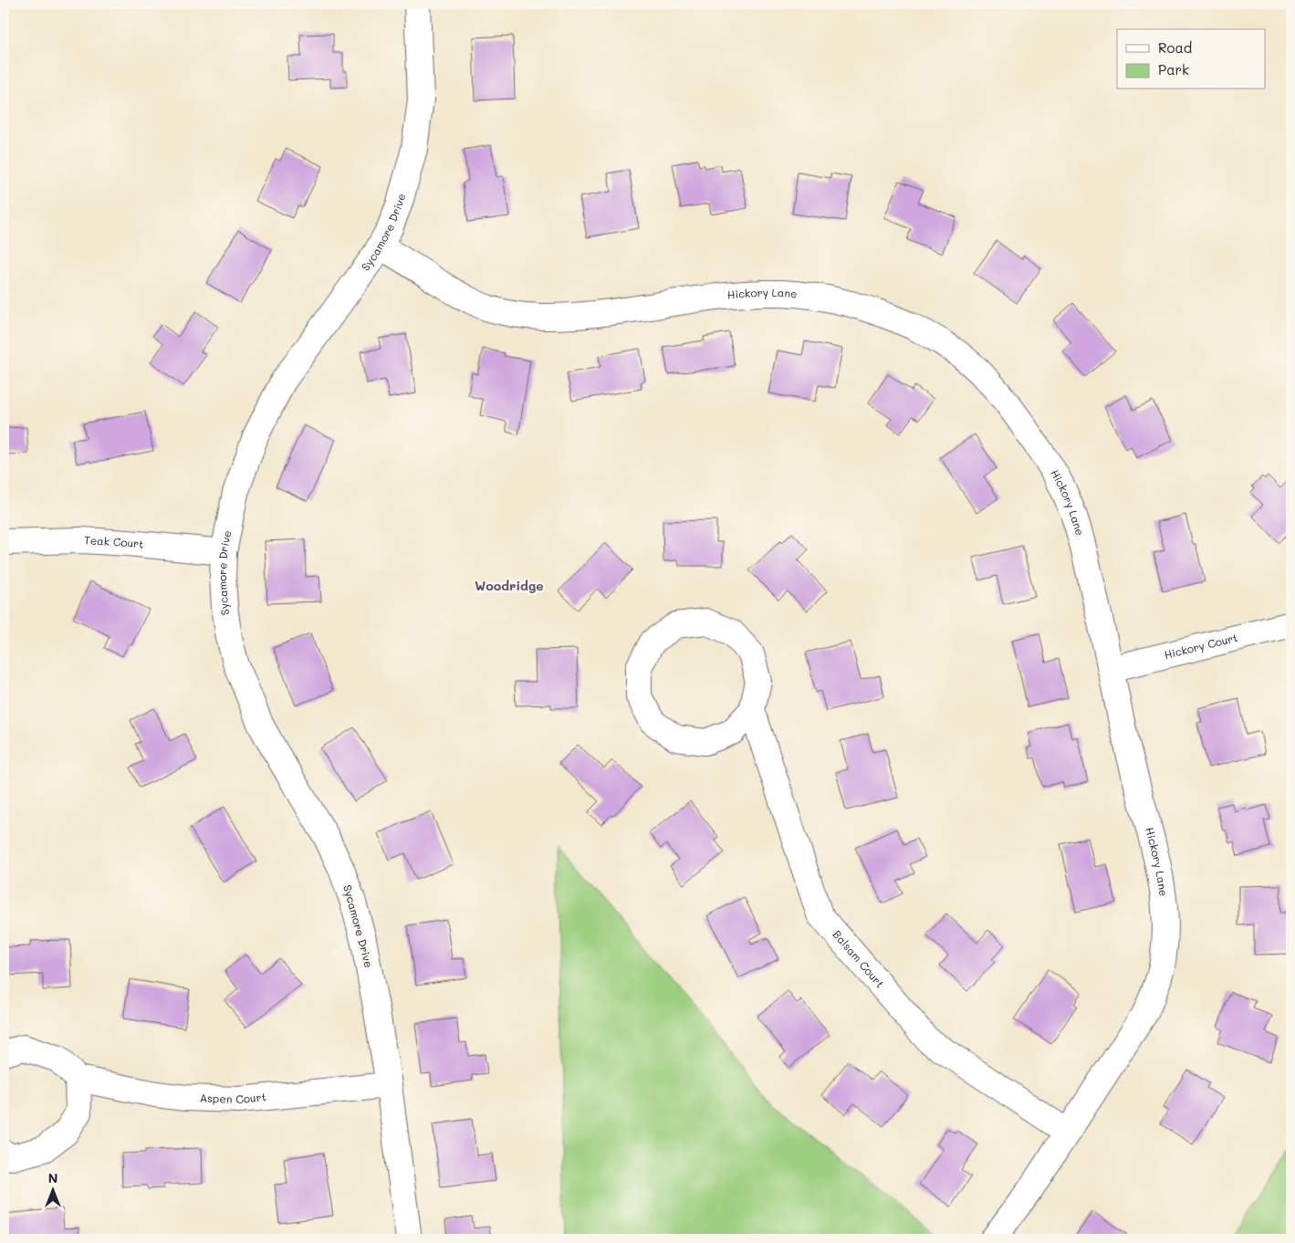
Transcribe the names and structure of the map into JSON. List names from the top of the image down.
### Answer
{
  "streets": {
    "street": [
      "Sycamore Drive",
      "Hickory Lane",
      "Teak Court",
      "Hickory Court",
      "Balsam Court",
      "Aspen Court"
    ]
  },
  "crossings": [
    ["Sycamore Drive", "Hickory Lane"],
    ["Sycamore Drive", "Teak Court"],
    ["Sycamore Drive", "Aspen Court"],
    ["Hickory Lane", "Hickory Court"],
    ["Hickory Lane", "Balsam Court"]
  ],
  "districts": ["Woodridge"],
  "legend": ["Road", "Park"],
  "north": "top"
}
